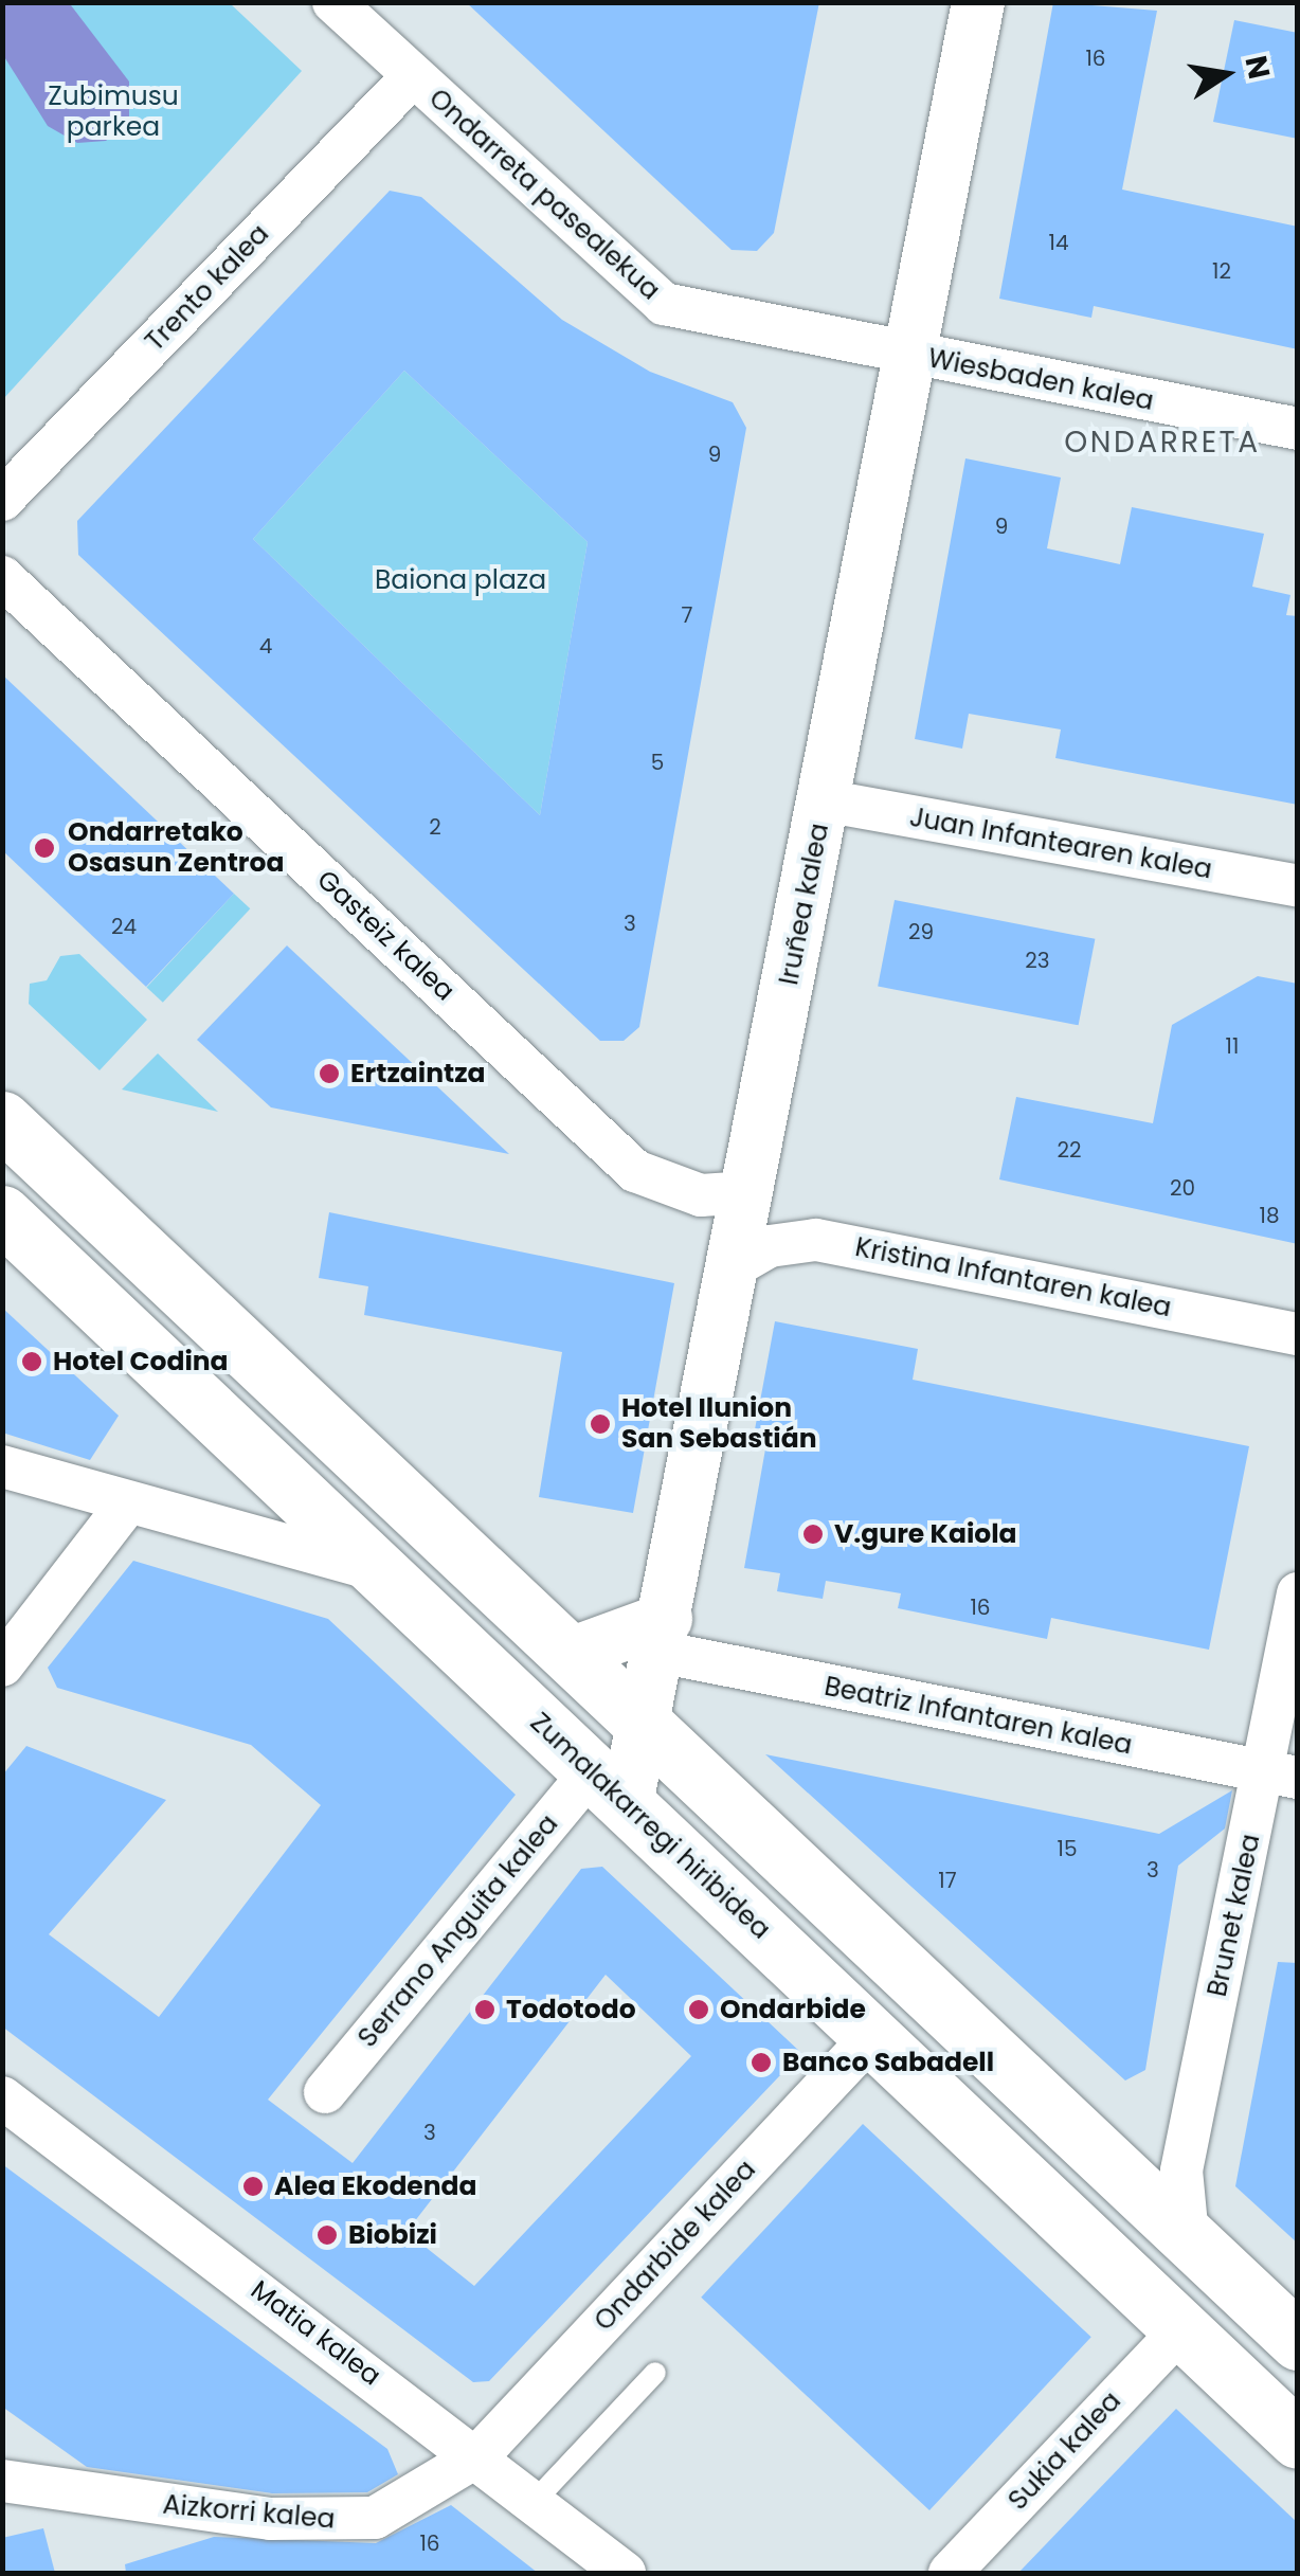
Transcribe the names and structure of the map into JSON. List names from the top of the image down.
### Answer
{
  "streets": {
    "main road": ["Zumalakarregi hiribidea"],
    "street": [
      "Ondarreta pasealekua",
      "Trento kalea",
      "Wiesbaden kalea",
      "Juan Infantearen kalea",
      "Iruñea kalea",
      "Gasteiz kalea",
      "Kristina Infantaren kalea",
      "Beatriz Infantaren kalea",
      "Brunet kalea",
      "Serrano Anguita kalea",
      "Ondarbide kalea",
      "Matia kalea",
      "Sukia kalea",
      "Aizkorri kalea"
    ]
  },
  "crossings": [
    ["Ondarreta pasealekua", "Trento kalea"],
    ["Ondarreta pasealekua", "Wiesbaden kalea"],
    ["Ondarreta pasealekua", "Iruñea kalea"],
    ["Wiesbaden kalea", "Iruñea kalea"],
    ["Juan Infantearen kalea", "Iruñea kalea"],
    ["Iruñea kalea", "Gasteiz kalea"],
    ["Iruñea kalea", "Kristina Infantaren kalea"],
    ["Iruñea kalea", "Beatriz Infantaren kalea"],
    ["Iruñea kalea", "Zumalakarregi hiribidea"],
    ["Iruñea kalea", "Serrano Anguita kalea"],
    ["Beatriz Infantaren kalea", "Brunet kalea"],
    ["Zumalakarregi hiribidea", "Serrano Anguita kalea"],
    ["Zumalakarregi hiribidea", "Ondarbide kalea"],
    ["Zumalakarregi hiribidea", "Sukia kalea"],
    ["Ondarbide kalea", "Matia kalea"],
    ["Ondarbide kalea", "Aizkorri kalea"],
    ["Matia kalea", "Aizkorri kalea"]
  ],
  "districts": ["ONDARRETA"],
  "parks": ["Zubimusu parkea", "Baiona plaza"],
  "places": [
    "Ondarretako Osasun Zentroa",
    "Ertzaintza",
    "Hotel Codina",
    "Hotel Ilunion San Sebastián",
    "V.gure Kaiola",
    "Todotodo",
    "Ondarbide",
    "Banco Sabadell",
    "Alea Ekodenda",
    "Biobizi"
  ],
  "house_numbers": [
    "16",
    "14",
    "12",
    "9",
    "9",
    "7",
    "4",
    "5",
    "2",
    "3",
    "24",
    "29",
    "23",
    "11",
    "22",
    "20",
    "18",
    "16",
    "15",
    "3",
    "17",
    "3",
    "16"
  ],
  "north": "right"
}
